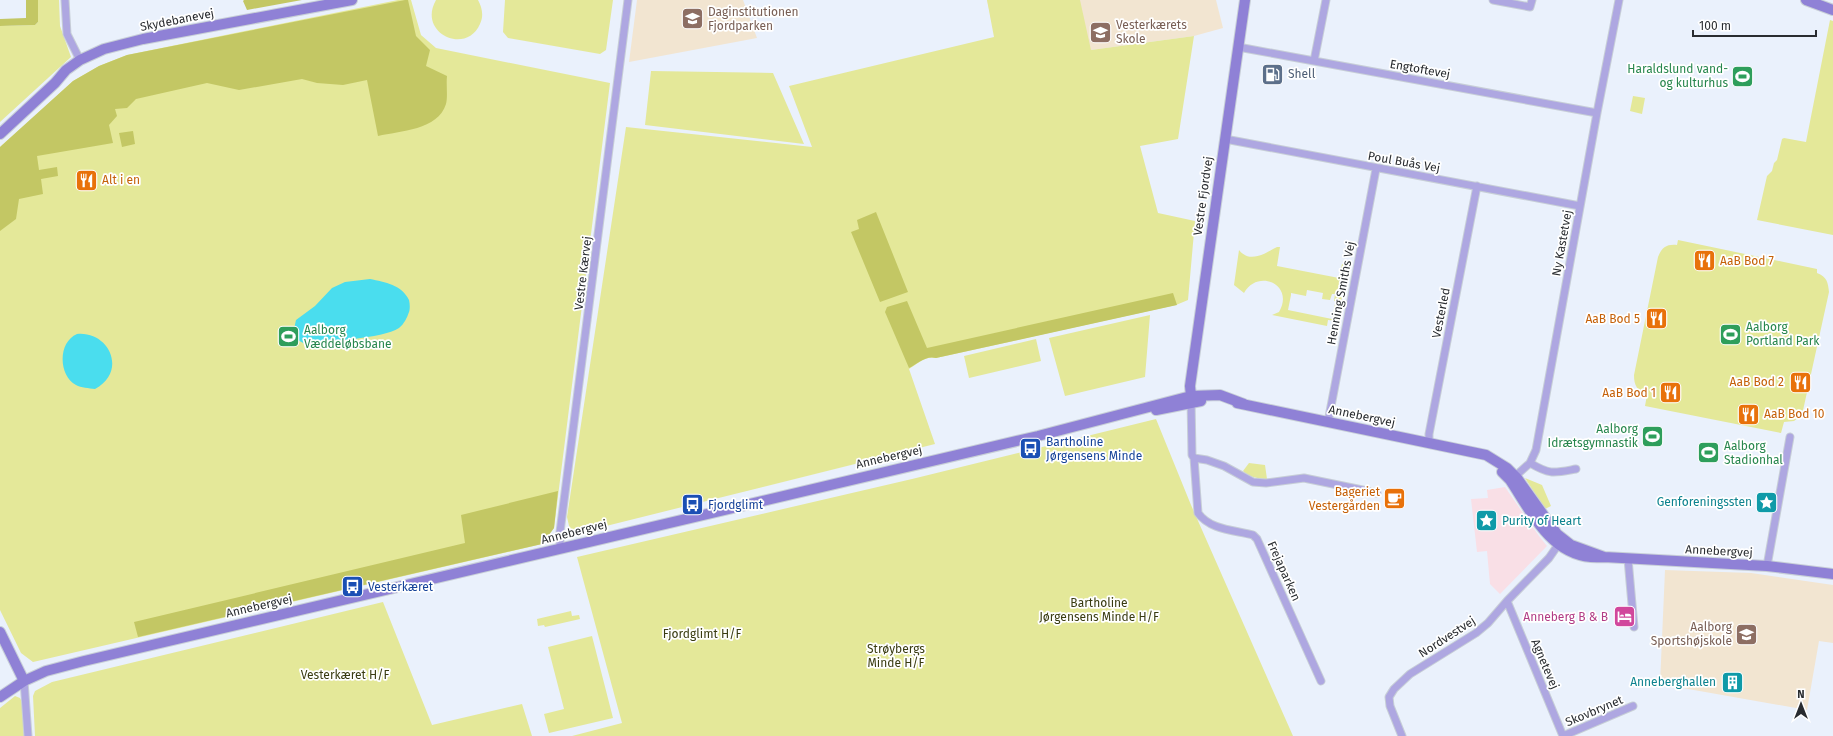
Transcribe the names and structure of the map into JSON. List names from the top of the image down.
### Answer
{
  "streets": {
    "street": [
      "Skydebanevej",
      "Engtoftevej",
      "Poul Buås Vej",
      "Vestre Fjordvej",
      "Ny Kastetvej",
      "Vestre Kærvej",
      "Henning Smiths Vej",
      "Vesterled",
      "Annebergvej",
      "Frejaparken",
      "Nordvestvej",
      "Agnetevej",
      "Skovbrynet"
    ]
  },
  "crossings": [
    ["Engtoftevej", "Vestre Fjordvej"],
    ["Engtoftevej", "Ny Kastetvej"],
    ["Poul Buås Vej", "Vestre Fjordvej"],
    ["Poul Buås Vej", "Ny Kastetvej"],
    ["Poul Buås Vej", "Henning Smiths Vej"],
    ["Poul Buås Vej", "Vesterled"],
    ["Vestre Fjordvej", "Annebergvej"],
    ["Vestre Fjordvej", "Frejaparken"],
    ["Ny Kastetvej", "Annebergvej"],
    ["Vestre Kærvej", "Annebergvej"],
    ["Henning Smiths Vej", "Annebergvej"],
    ["Vesterled", "Annebergvej"],
    ["Annebergvej", "Frejaparken"],
    ["Annebergvej", "Nordvestvej"],
    ["Nordvestvej", "Agnetevej"],
    ["Agnetevej", "Skovbrynet"]
  ],
  "parks": [
    "Bartholine Jørgensens Minde H/F",
    "Fjordglimt H/F",
    "Strøybergs Minde H/F",
    "Vesterkæret H/F"
  ],
  "places": {
    "school or university": ["Daginstitutionen Fjordparken", "Vesterkærets Skole", "Aalborg Sportshøjskole"],
    "fuel station": ["Shell"],
    "sports": [
      "Haraldslund vand- og kulturhus",
      "Aalborg Portland Park",
      "Aalborg Væddeløbsbane",
      "Aalborg Idrætsgymnastik",
      "Aalborg Stadionhal"
    ],
    "restaurant": [
      "Alt i en",
      "AaB Bod 7",
      "AaB Bod 5",
      "AaB Bod 2",
      "AaB Bod 1",
      "AaB Bod 10"
    ],
    "bus stop": ["Bartholine Jørgensens Minde", "Fjordglimt", "Vesterkæret"],
    "cafe": ["Bageriet Vestergården"],
    "place": ["Genforeningssten", "Purity of Heart"],
    "hotel": ["Anneberg B & B"],
    "building": ["Anneberghallen"]
  },
  "scale_bar": "100 m",
  "north": "top"
}
